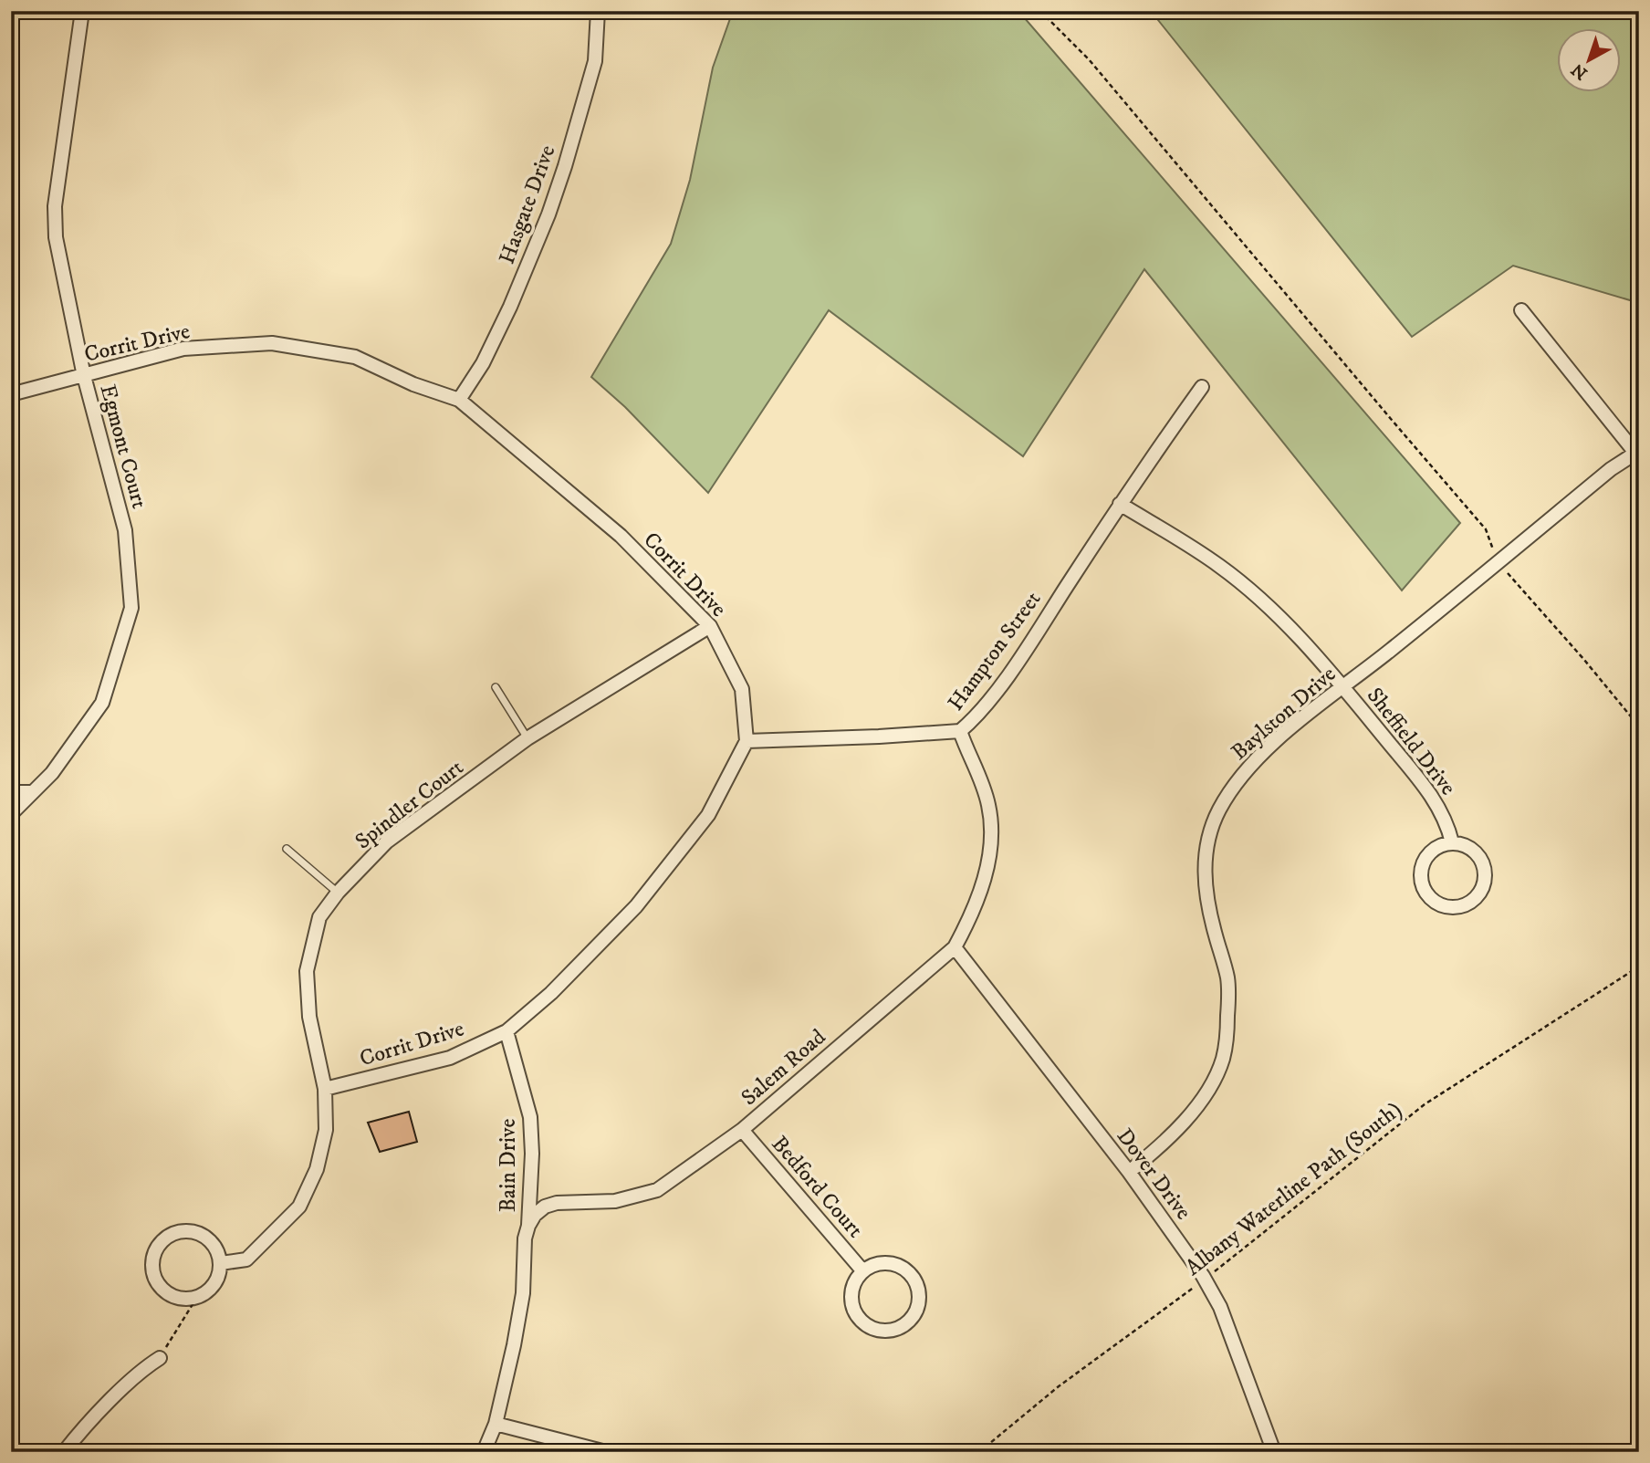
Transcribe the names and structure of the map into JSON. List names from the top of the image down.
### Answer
{
  "streets": {
    "street": [
      "Hasgate Drive",
      "Corrit Drive",
      "Egmont Court",
      "Hampton Street",
      "Baylston Drive",
      "Sheffield Drive",
      "Spindler Court",
      "Salem Road",
      "Bain Drive",
      "Dover Drive",
      "Bedford Court"
    ],
    "path": ["Albany Waterline Path (South)"]
  },
  "crossings": [
    ["Hasgate Drive", "Corrit Drive"],
    ["Corrit Drive", "Egmont Court"],
    ["Corrit Drive", "Hampton Street"],
    ["Corrit Drive", "Spindler Court"],
    ["Corrit Drive", "Bain Drive"],
    ["Hampton Street", "Sheffield Drive"],
    ["Hampton Street", "Salem Road"],
    ["Baylston Drive", "Sheffield Drive"],
    ["Baylston Drive", "Dover Drive"],
    ["Salem Road", "Bain Drive"],
    ["Salem Road", "Dover Drive"],
    ["Salem Road", "Bedford Court"],
    ["Dover Drive", "Albany Waterline Path (South)"]
  ],
  "north": "bottom left"
}
